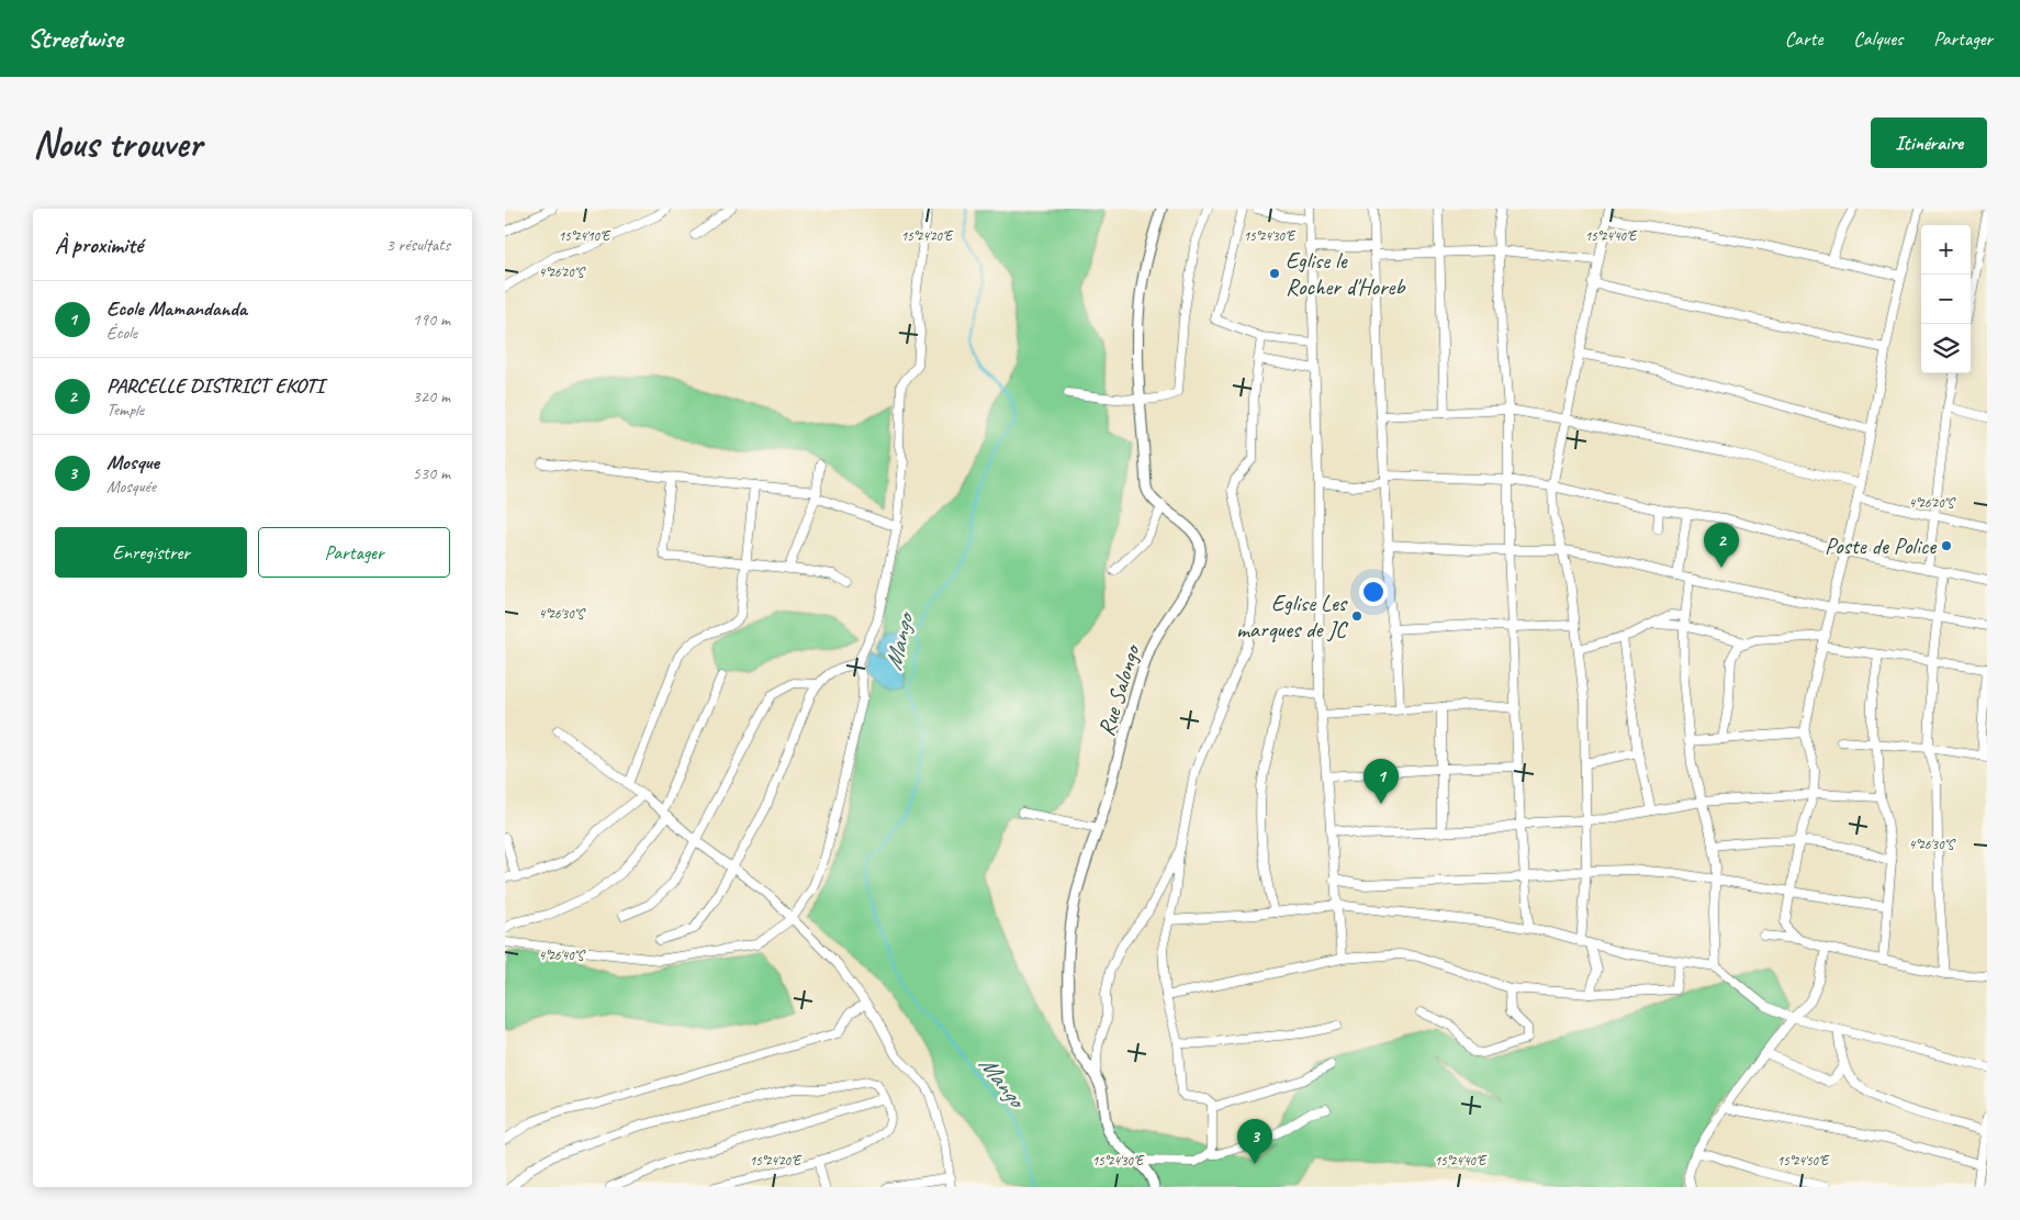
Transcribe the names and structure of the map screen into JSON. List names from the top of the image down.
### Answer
{
  "streets": {
    "street": ["Rue Salongo"]
  },
  "water": ["Mango"],
  "places": ["Eglise le Rocher d'Horeb", "Poste de Police", "Eglise Les marques de JC"],
  "page": {
    "header": "Streetwise",
    "nav": ["Carte", "Calques", "Partager"],
    "buttons": [
      "Itinéraire",
      ["Enregistrer", "Partager"]
    ],
    "title": "Nous trouver",
    "heading": ["À proximité", "3 résultats"],
    "map_buttons": ["+", "−"],
    "list": [
      {
        "mark": "1",
        "name": "Ecole Mamandanda",
        "note": "École",
        "value": "190 m"
      },
      {
        "mark": "2",
        "name": "PARCELLE DISTRICT EKOTI",
        "note": "Temple",
        "value": "320 m"
      },
      {
        "mark": "3",
        "name": "Mosque",
        "note": "Mosquée",
        "value": "530 m"
      }
    ],
    "pins": ["2", "1", "3"]
  },
  "coordinates": [
    "15°24'20\"E",
    "15°24'30\"E",
    "15°24'10\"E",
    "15°24'40\"E",
    "4°26'20\"S",
    "4°26'30\"S",
    "4°26'40\"S",
    "15°24'50\"E"
  ]
}
